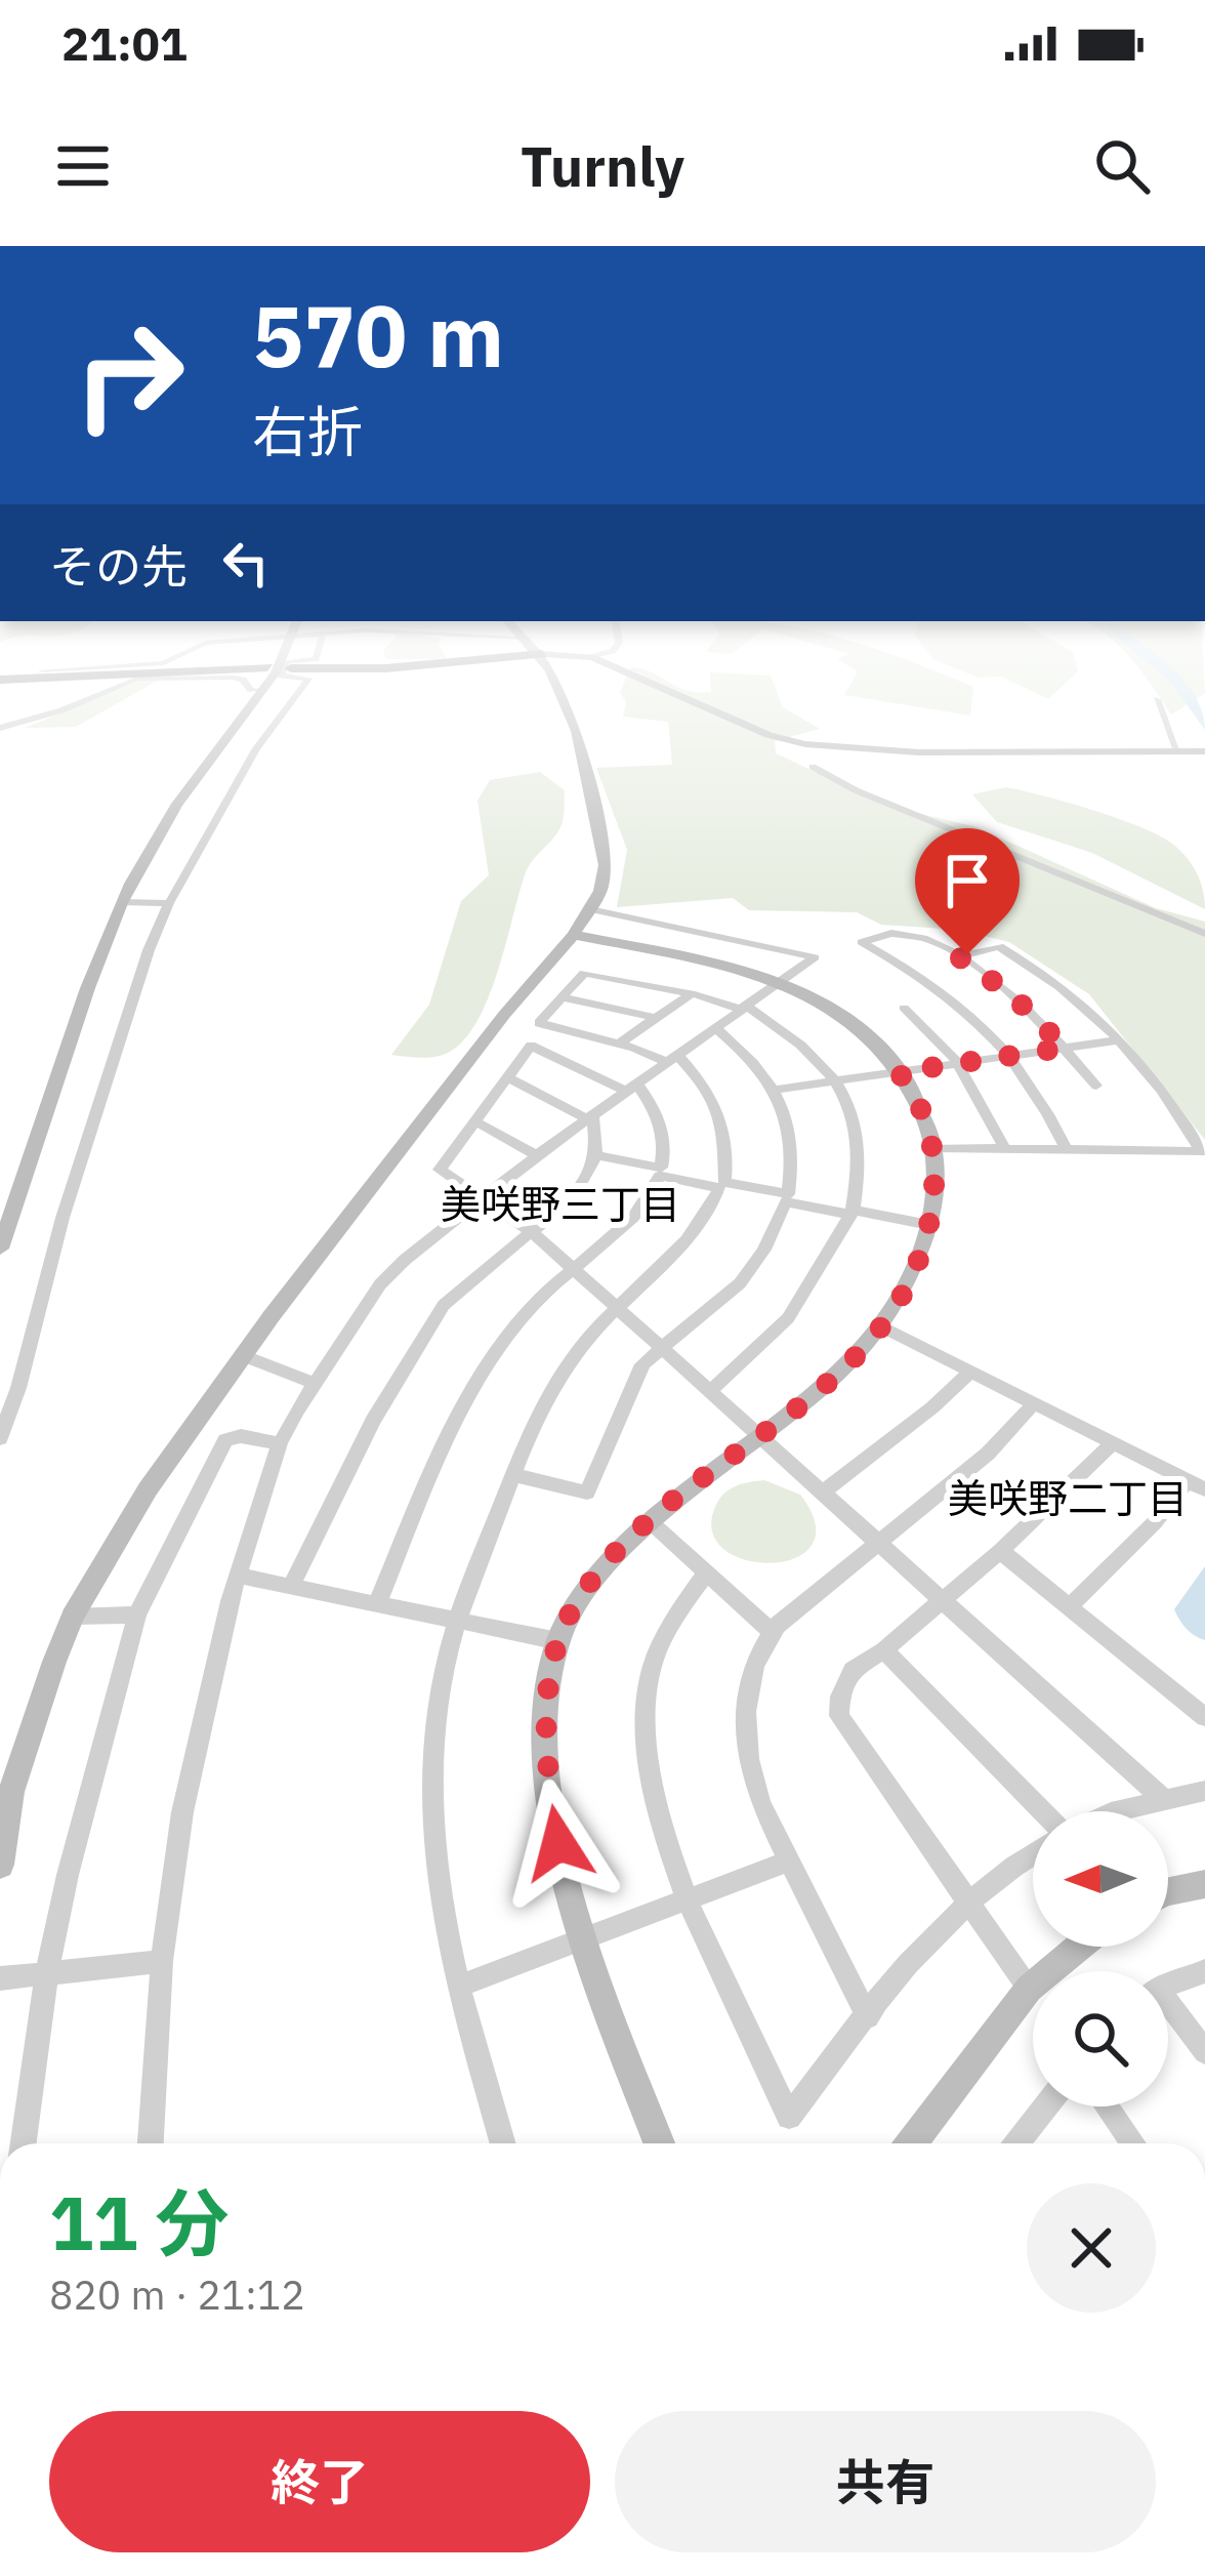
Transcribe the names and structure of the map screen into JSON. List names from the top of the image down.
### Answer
{
  "districts": ["美咲野三丁目", "美咲野二丁目"],
  "north": "left",
  "page": {
    "status": "21:01",
    "header": "Turnly",
    "turn": ["570 m", "右折"],
    "then": "その先",
    "heading": ["11 分", "820 m · 21:12"],
    "buttons": ["終了", "共有"]
  }
}
